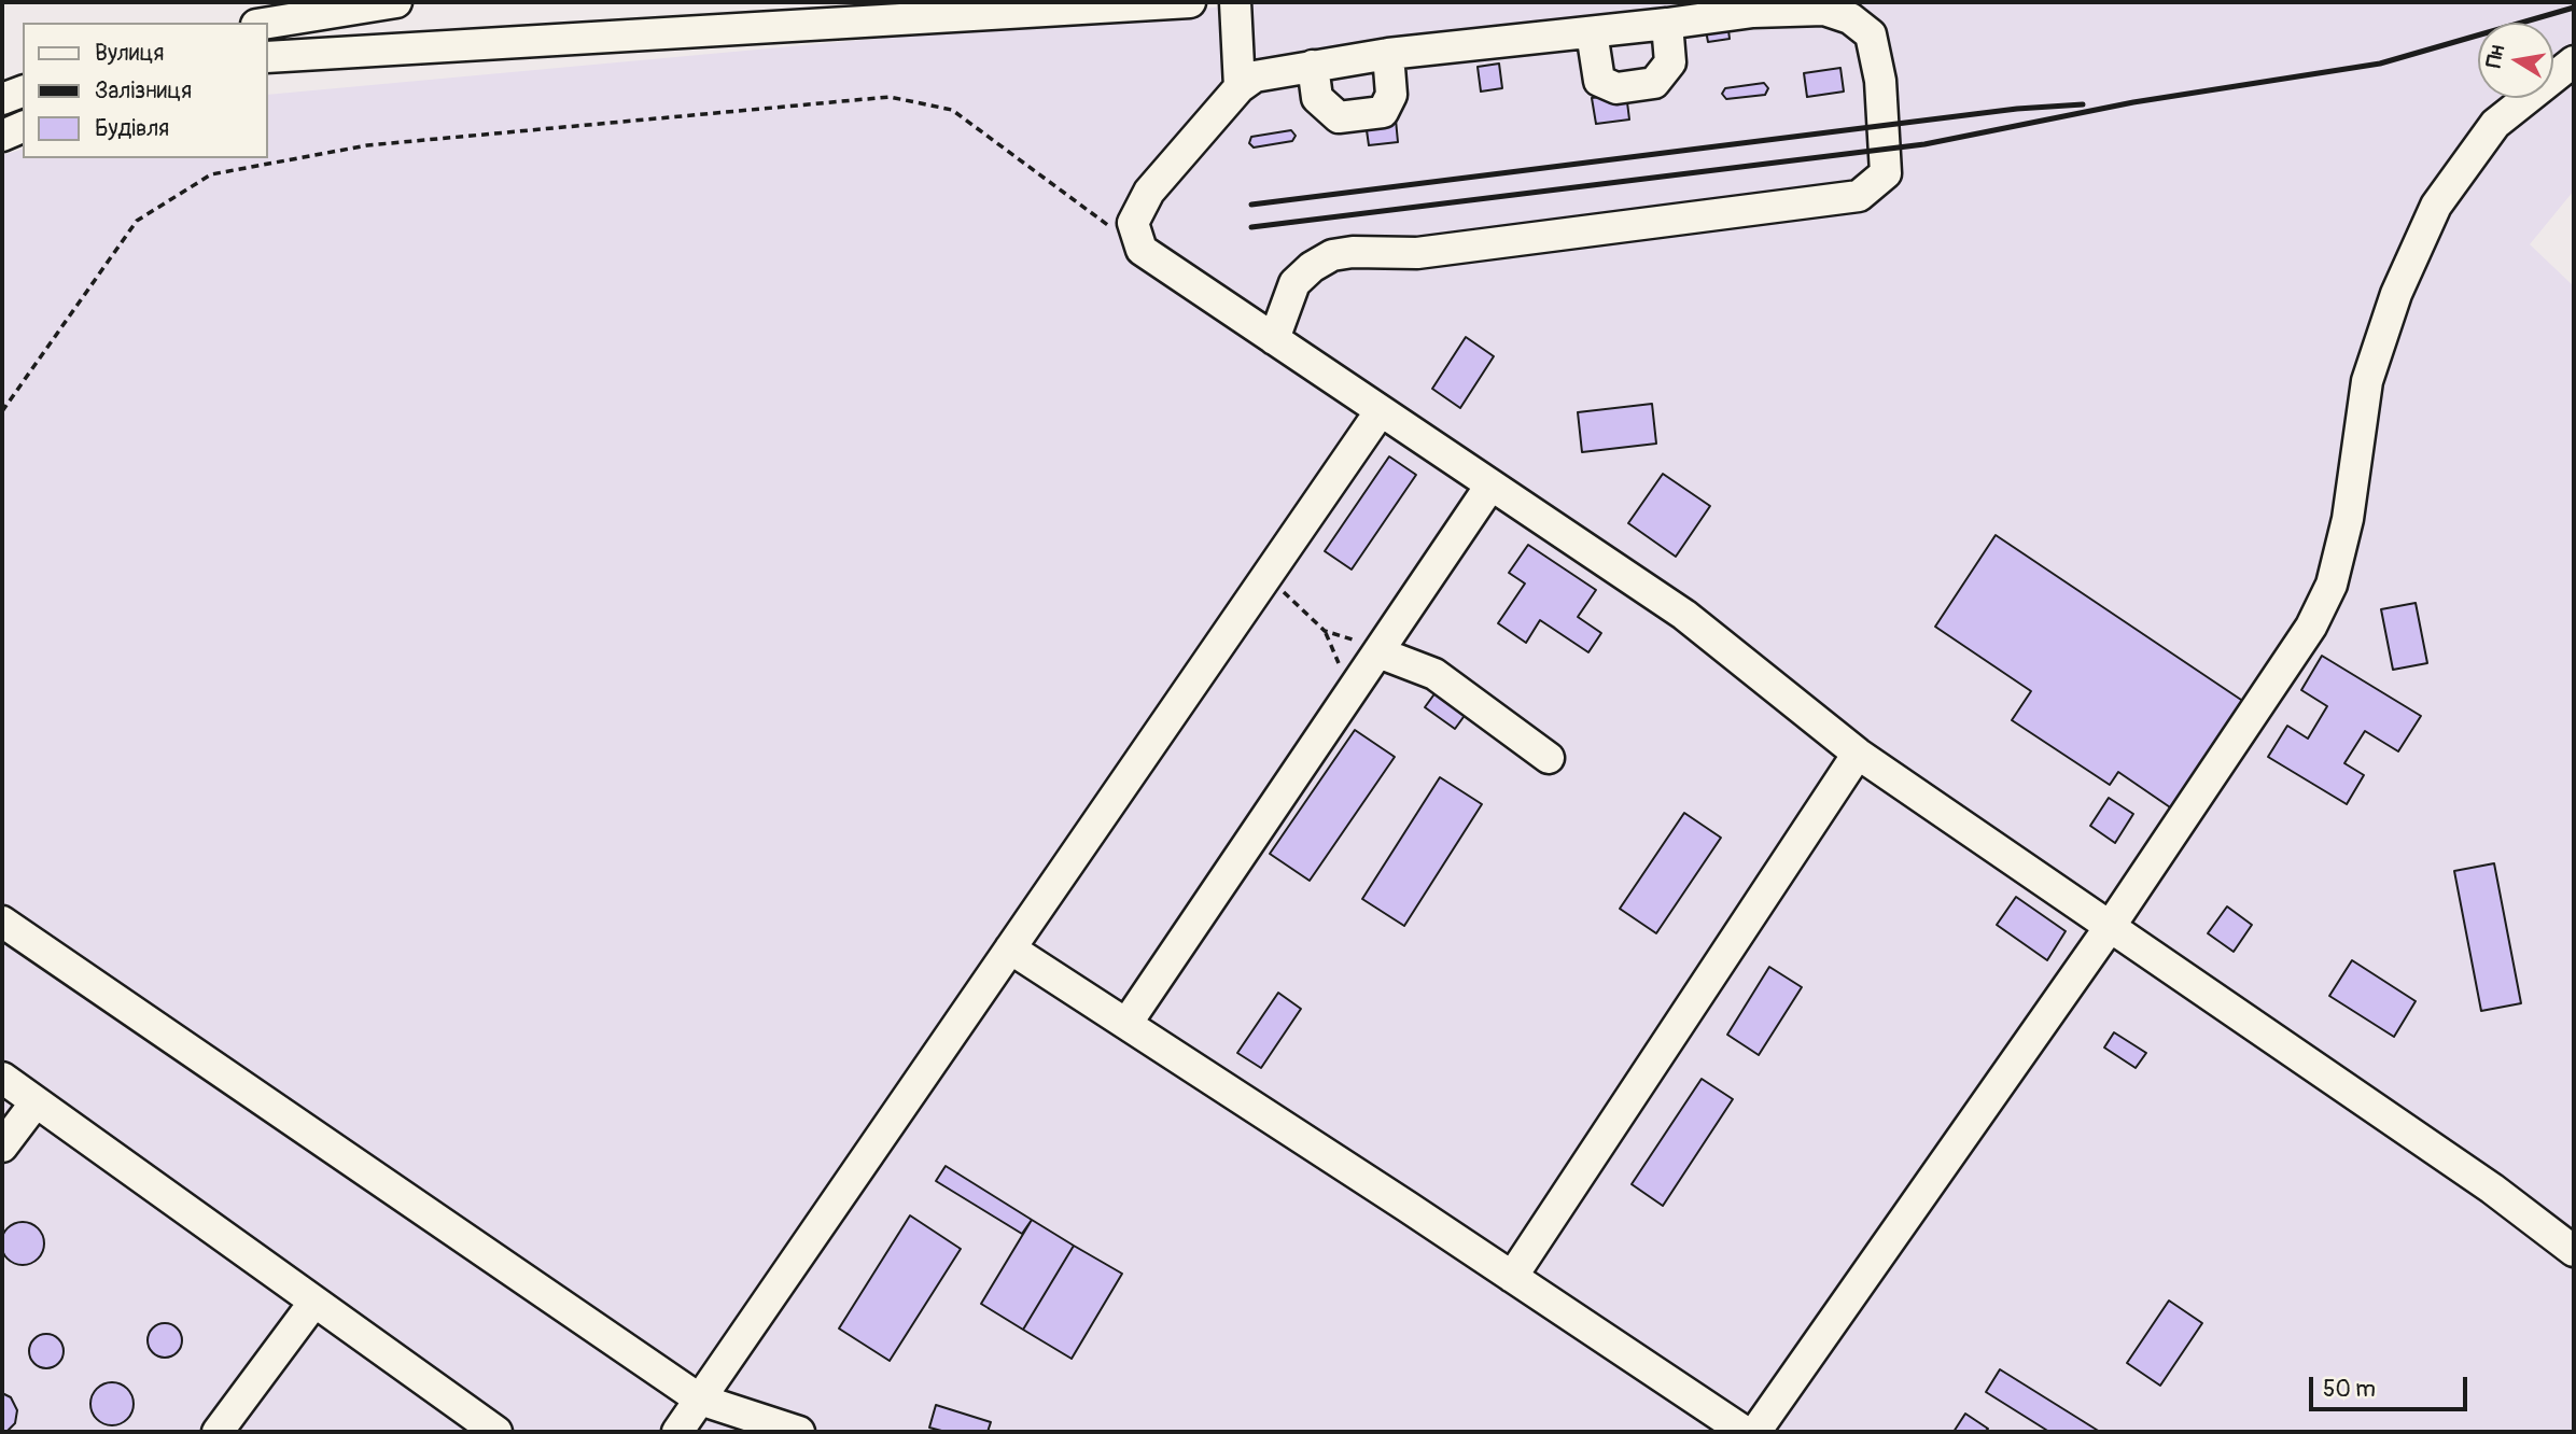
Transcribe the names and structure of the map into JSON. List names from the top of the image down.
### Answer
{
  "legend": ["Вулиця", "Залізниця", "Будівля"],
  "scale_bar": "50 m",
  "north": "left"
}
